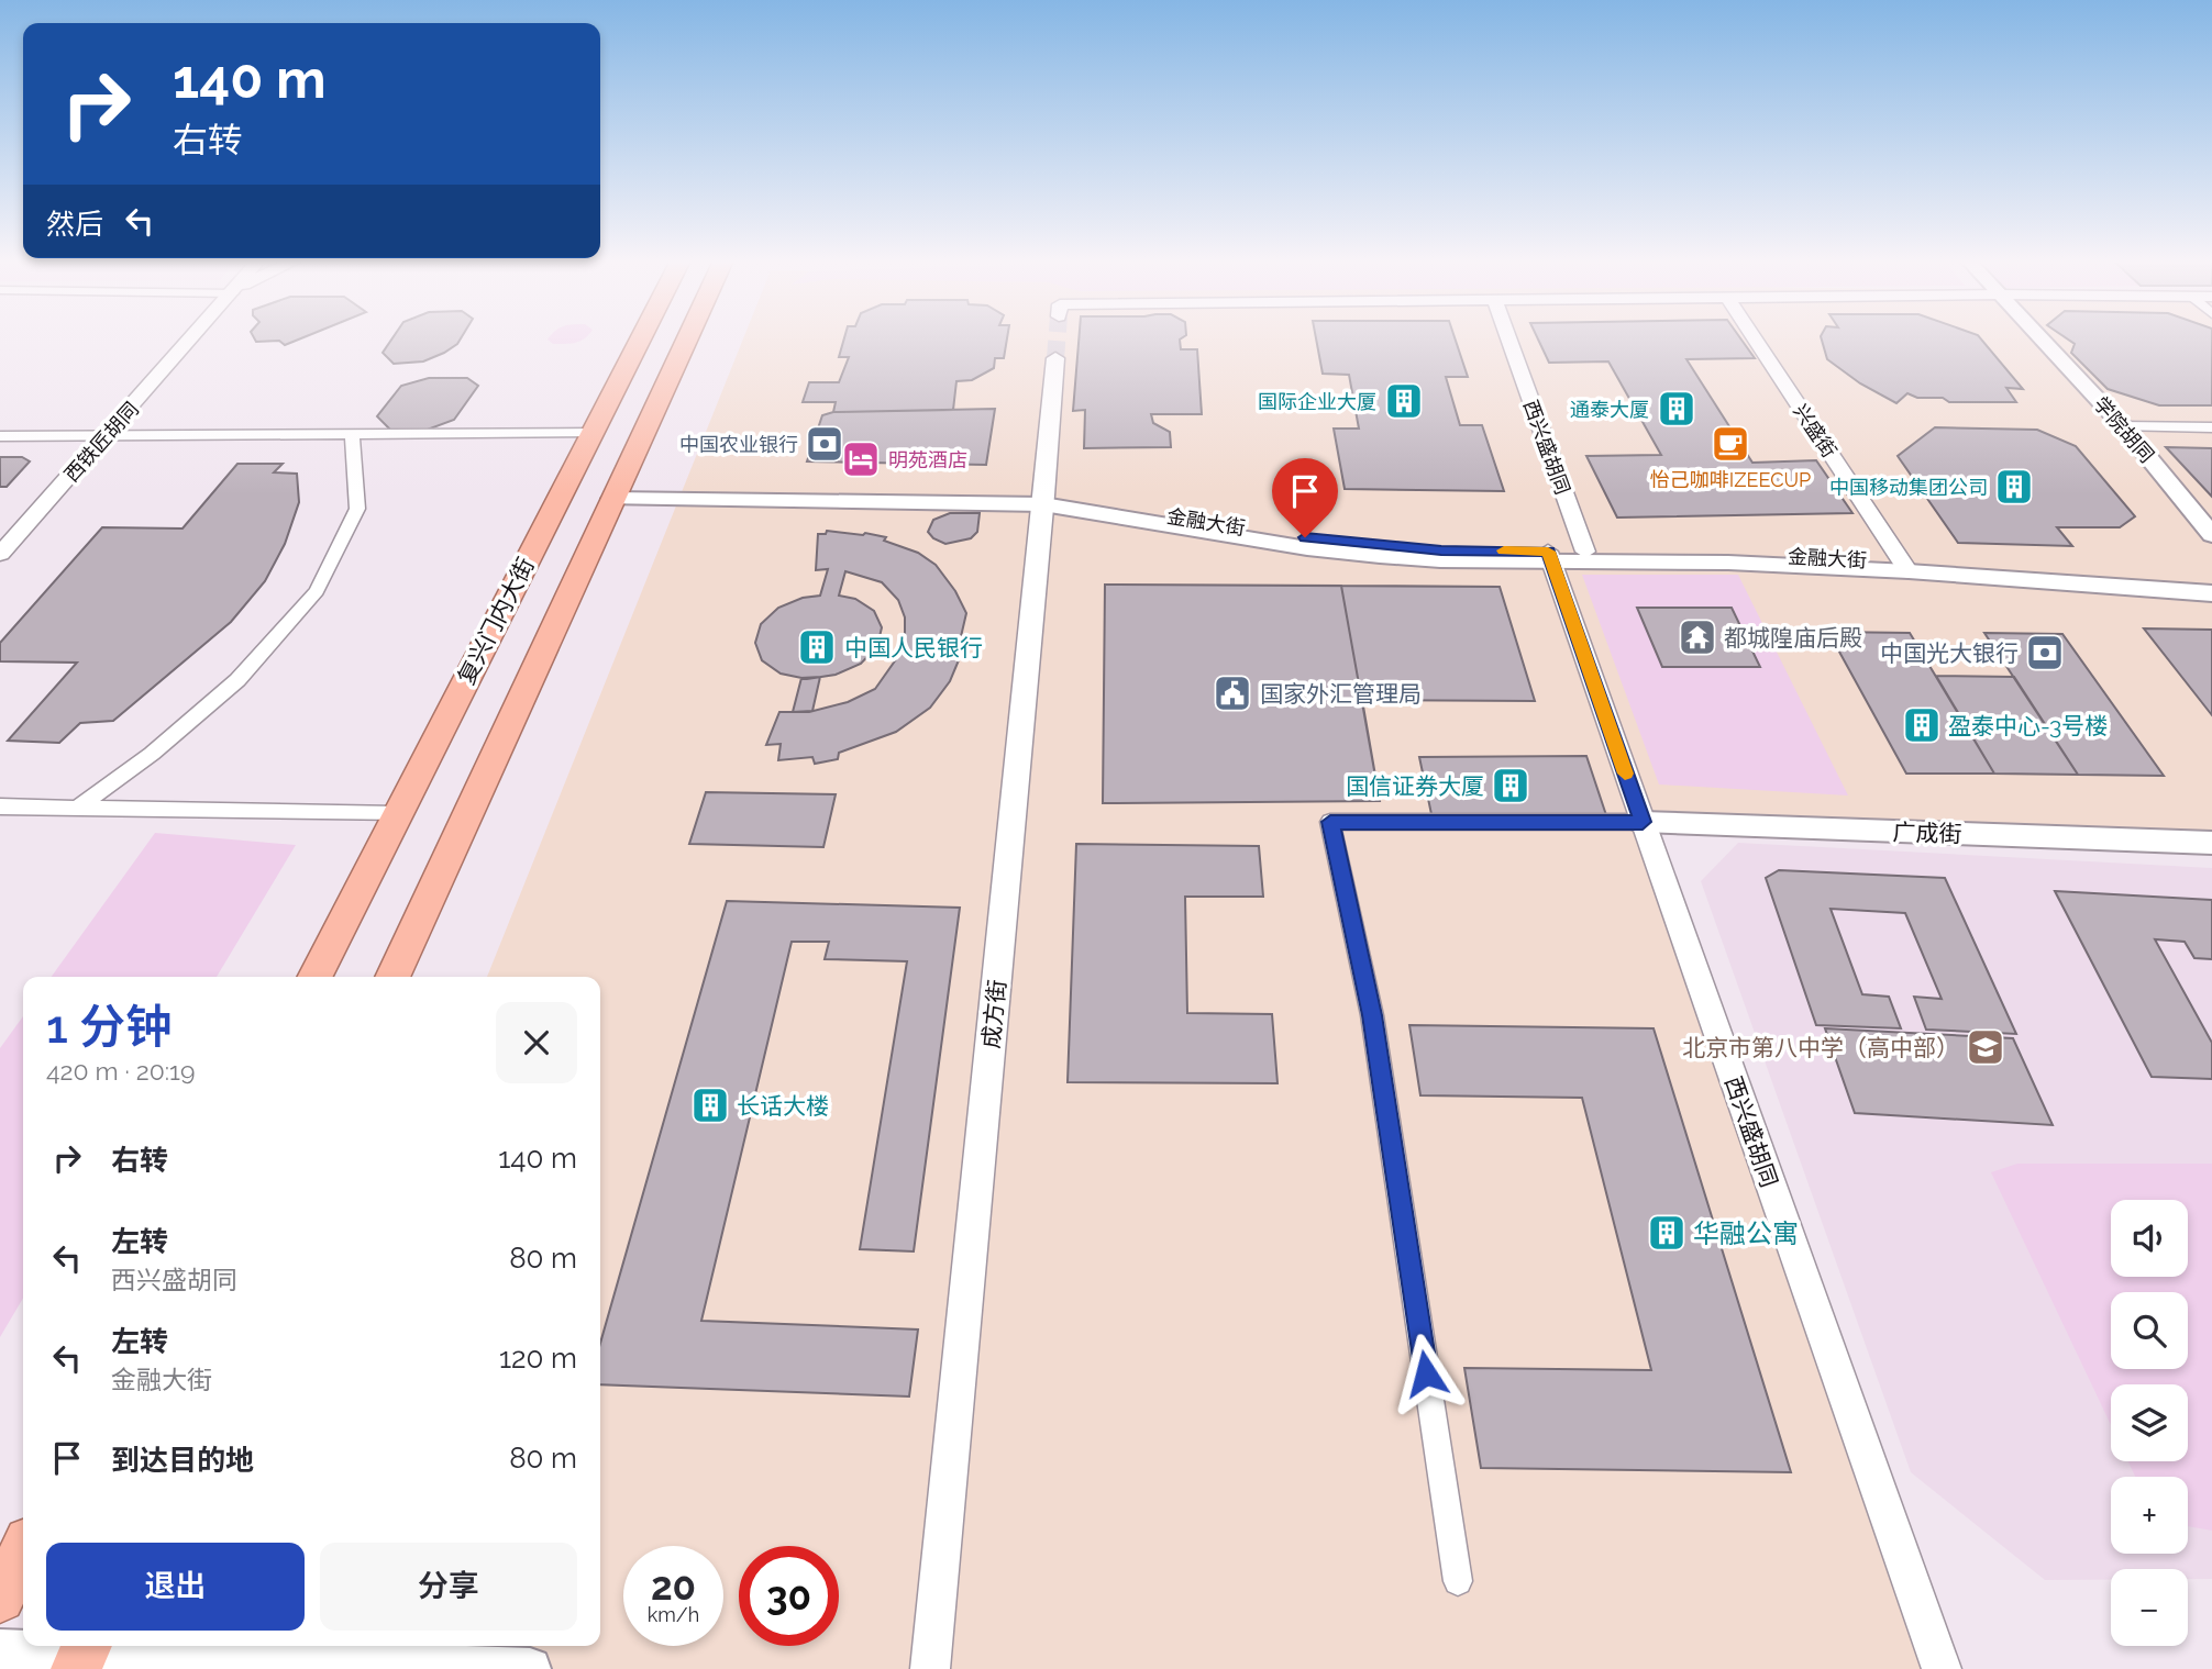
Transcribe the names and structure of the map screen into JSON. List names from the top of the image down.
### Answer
{
  "streets": {
    "highway": ["复兴门内大街"],
    "main road": ["学院胡同", "金融大街", "广成街"],
    "street": [
      "兴盛街",
      "西铁匠胡同",
      "西兴盛胡同",
      "成方街"
    ]
  },
  "crossings": [
    ["兴盛街", "金融大街"],
    ["西兴盛胡同", "金融大街"],
    ["西兴盛胡同", "广成街"]
  ],
  "places": {
    "building": [
      "国际企业大厦",
      "通泰大厦",
      "中国移动集团公司",
      "中国人民银行",
      "盈泰中心-3号楼",
      "国信证券大厦",
      "长话大楼",
      "华融公寓"
    ],
    "bank": ["中国农业银行", "中国光大银行"],
    "cafe": ["怡己咖啡IZEECUP"],
    "hotel": ["明苑酒店"],
    "temple": ["都城隍庙后殿"],
    "public building": ["国家外汇管理局"],
    "school or university": ["北京市第八中学（高中部）"]
  },
  "page": {
    "turn": ["140 m", "右转"],
    "then": "然后",
    "heading": ["1 分钟", "420 m · 20:19"],
    "list": [
      {
        "name": "右转",
        "value": "140 m"
      },
      {
        "name": "左转",
        "note": "西兴盛胡同",
        "value": "80 m"
      },
      {
        "name": "左转",
        "note": "金融大街",
        "value": "120 m"
      },
      {
        "name": "到达目的地",
        "value": "80 m"
      }
    ],
    "map_buttons": ["+", "−"],
    "buttons": ["退出", "分享"],
    "speed": "20 km/h",
    "limit": "30"
  }
}
